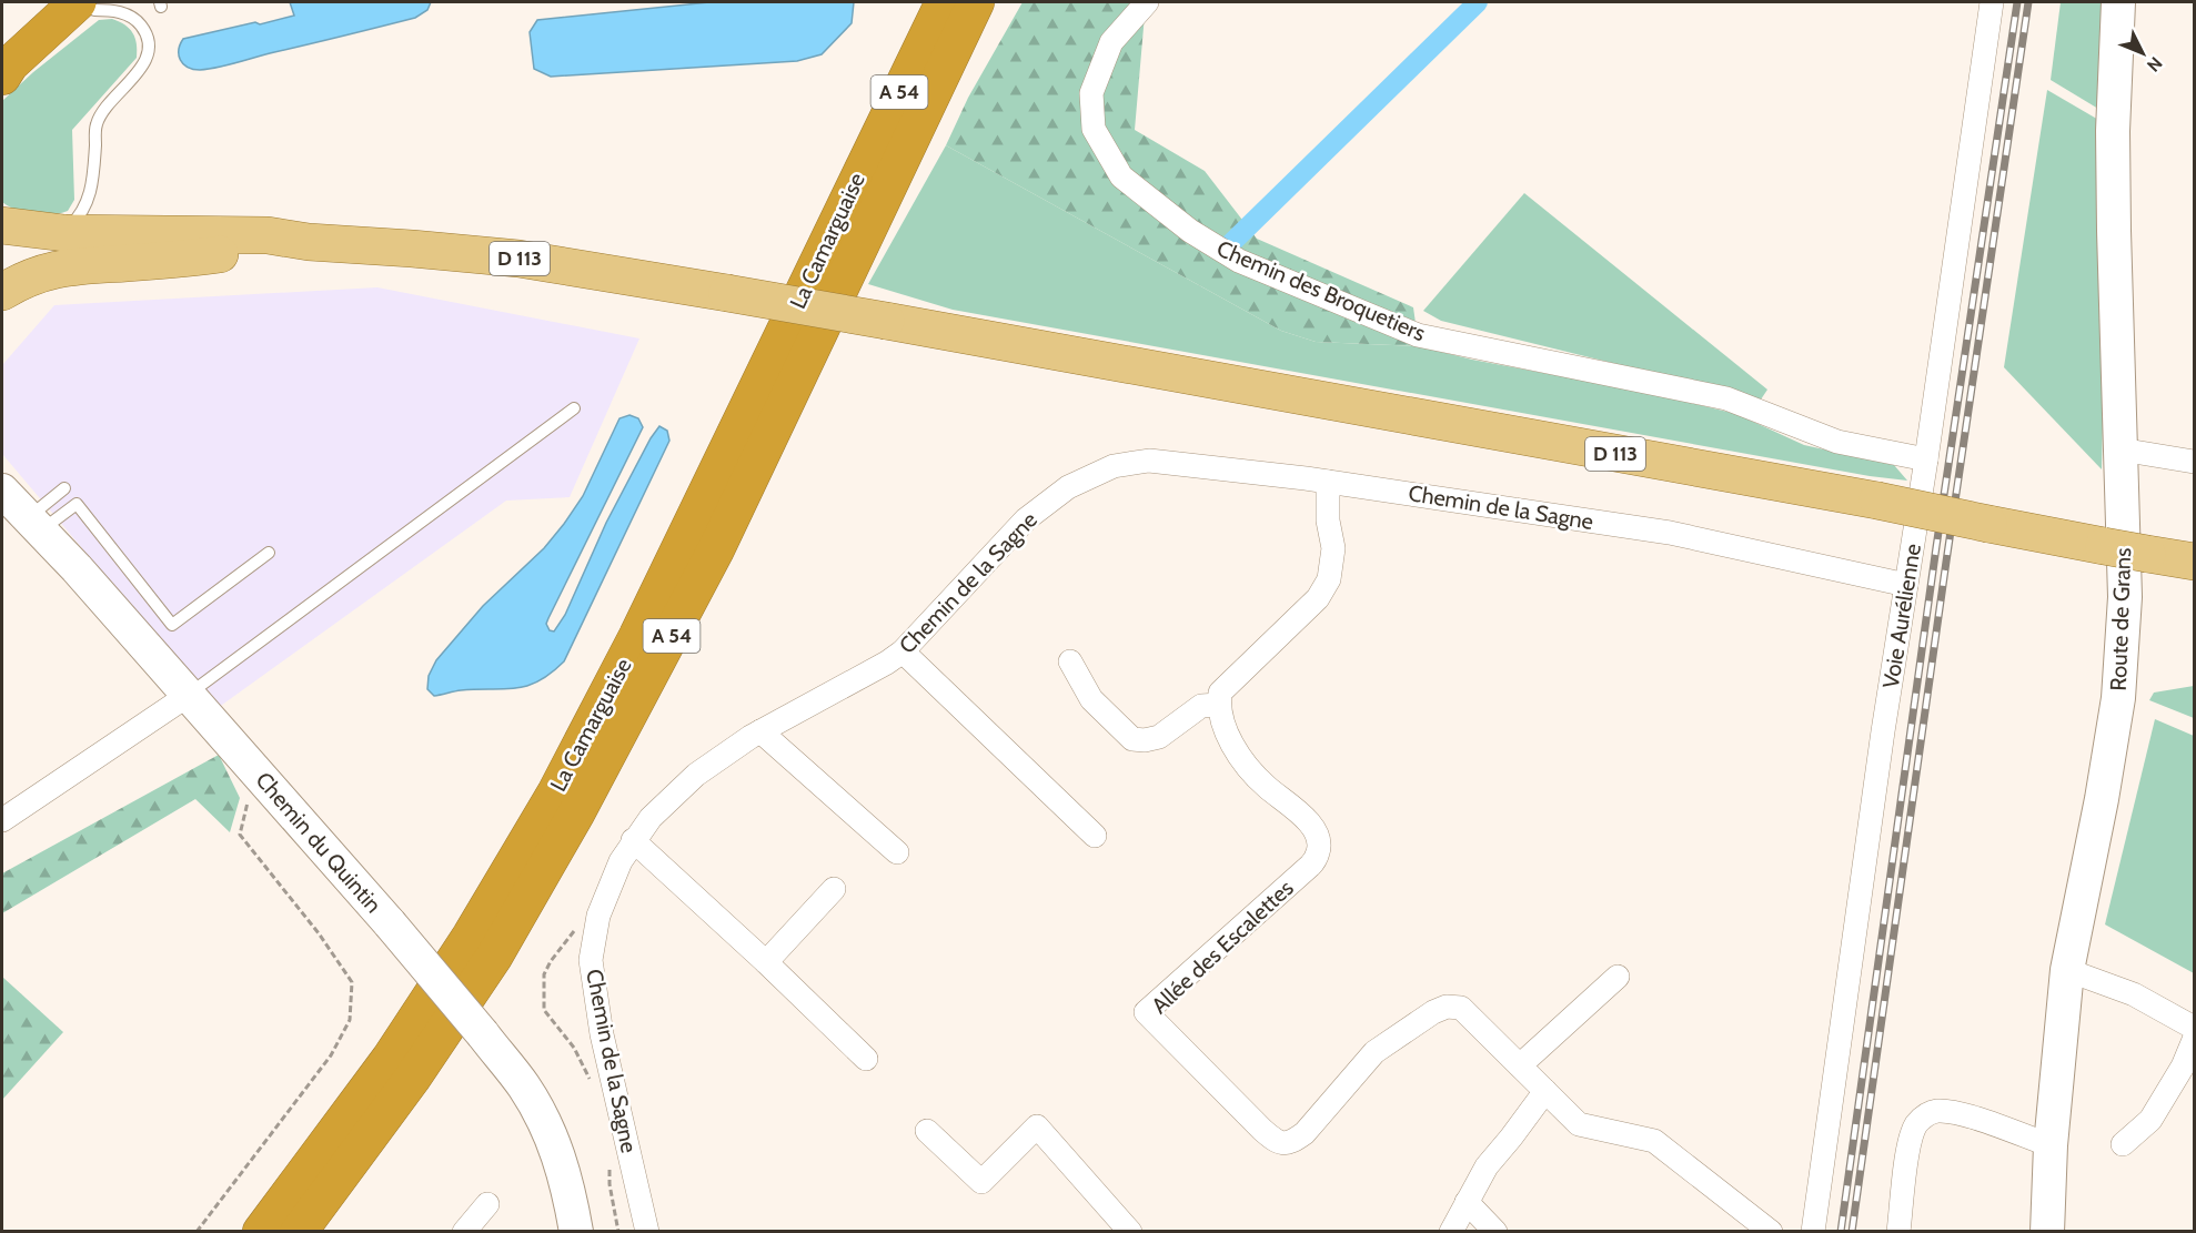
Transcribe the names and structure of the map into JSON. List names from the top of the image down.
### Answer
{
  "streets": {
    "highway": ["A 54", "La Camarguaise"],
    "main road": ["D 113"],
    "street": [
      "Chemin des Broquetiers",
      "Chemin de la Sagne",
      "Voie Aurélienne",
      "Route de Grans",
      "Chemin du Quintin",
      "Allée des Escalettes"
    ]
  },
  "crossings": [
    ["Chemin des Broquetiers", "Voie Aurélienne"],
    ["Chemin de la Sagne", "Voie Aurélienne"]
  ],
  "north": "bottom right"
}
